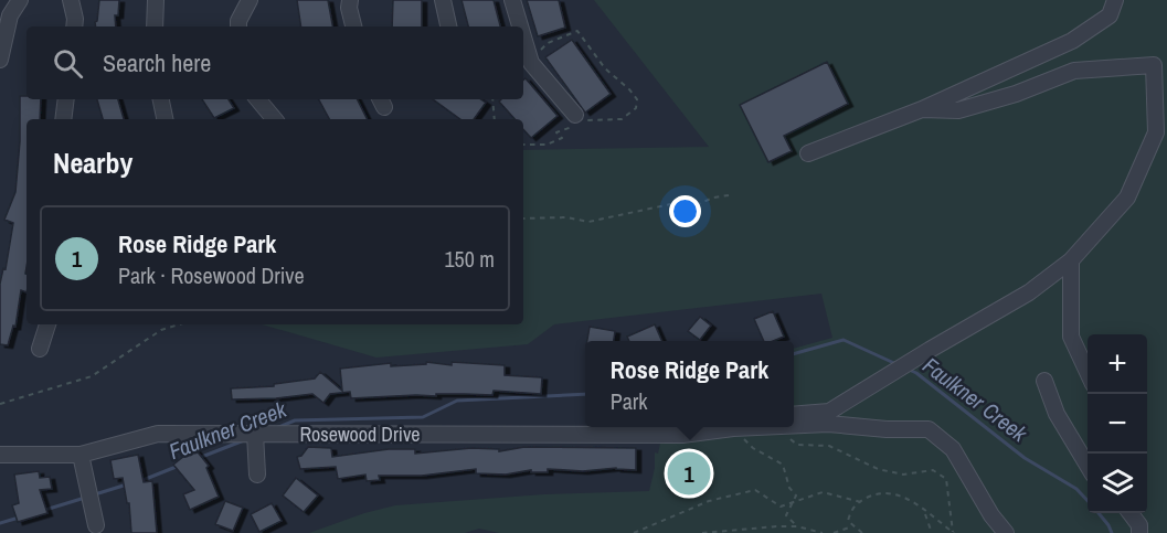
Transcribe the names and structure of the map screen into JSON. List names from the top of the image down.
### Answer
{
  "streets": {
    "street": ["Rosewood Drive"]
  },
  "water": ["Faulkner Creek"],
  "page": {
    "search": "Search here",
    "heading": "Nearby",
    "list": [
      {
        "mark": "1",
        "name": "Rose Ridge Park",
        "note": "Park · Rosewood Drive",
        "value": "150 m"
      }
    ],
    "map_buttons": ["+", "−"],
    "popup": ["Rose Ridge Park", "Park"],
    "pins": "1"
  }
}
